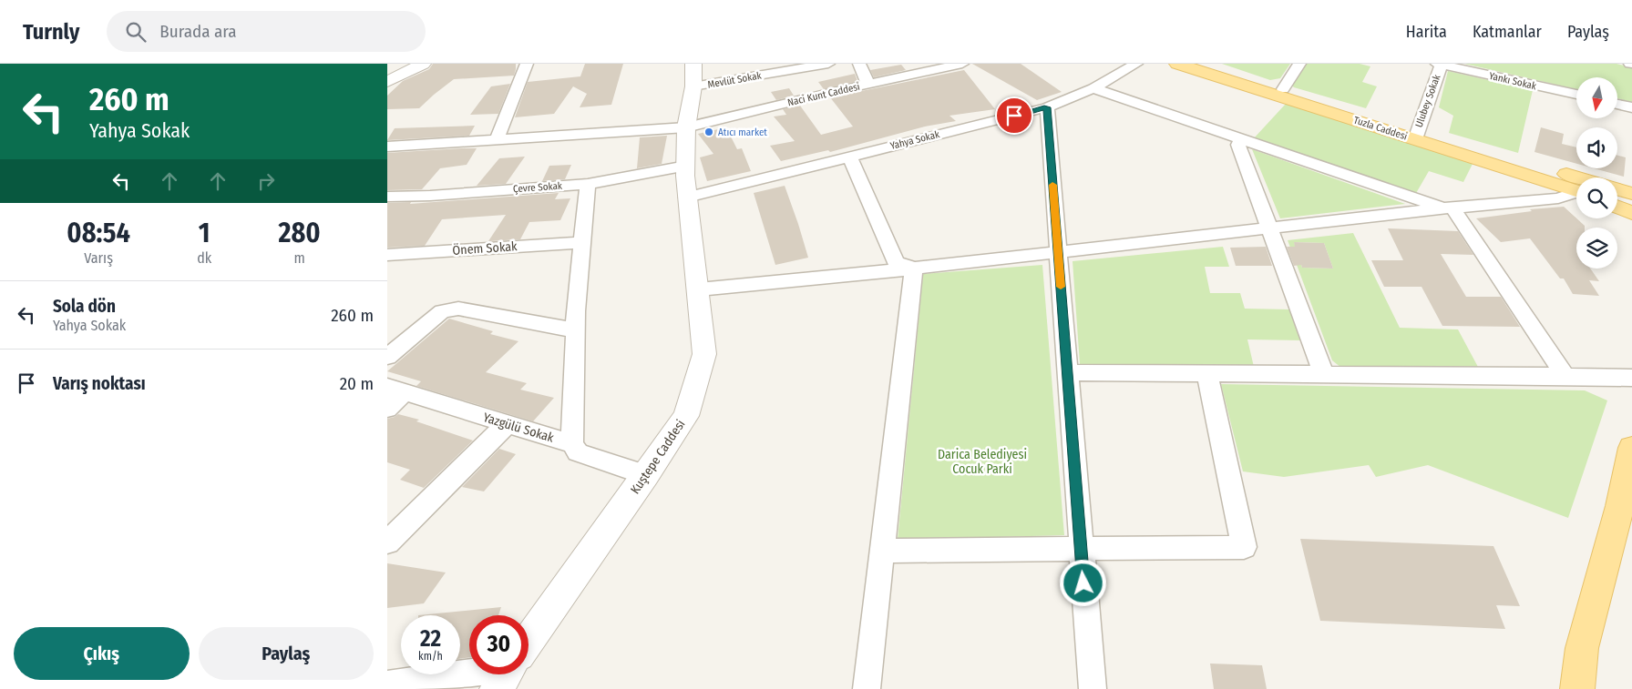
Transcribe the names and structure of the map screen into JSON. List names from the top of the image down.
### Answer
{
  "streets": {
    "main road": ["Tuzla Caddesi"],
    "street": [
      "Mevlüt Sokak",
      "Yankı Sokak",
      "Naci Kunt Caddesi",
      "Ulubey Sokak",
      "Yahya Sokak",
      "Çevre Sokak",
      "Önem Sokak",
      "Yazgülü Sokak",
      "Kuştepe Caddesi"
    ]
  },
  "crossings": [
    ["Mevlüt Sokak", "Kuştepe Caddesi"],
    ["Yankı Sokak", "Ulubey Sokak"],
    ["Naci Kunt Caddesi", "Kuştepe Caddesi"],
    ["Ulubey Sokak", "Tuzla Caddesi"],
    ["Yahya Sokak", "Kuştepe Caddesi"],
    ["Çevre Sokak", "Kuştepe Caddesi"],
    ["Yazgülü Sokak", "Kuştepe Caddesi"]
  ],
  "parks": ["Darica Belediyesi Cocuk Parki"],
  "places": ["Atıcı market"],
  "north": "bottom",
  "page": {
    "header": "Turnly",
    "search": "Burada ara",
    "nav": ["Harita", "Katmanlar", "Paylaş"],
    "turn": ["260 m", "Yahya Sokak"],
    "eta": [
      "08:54",
      "Varış",
      "1",
      "dk",
      "280",
      "m"
    ],
    "list": [
      {
        "name": "Sola dön",
        "note": "Yahya Sokak",
        "value": "260 m"
      },
      {
        "name": "Varış noktası",
        "value": "20 m"
      }
    ],
    "speed": "22 km/h",
    "limit": "30",
    "buttons": ["Çıkış", "Paylaş"]
  }
}
